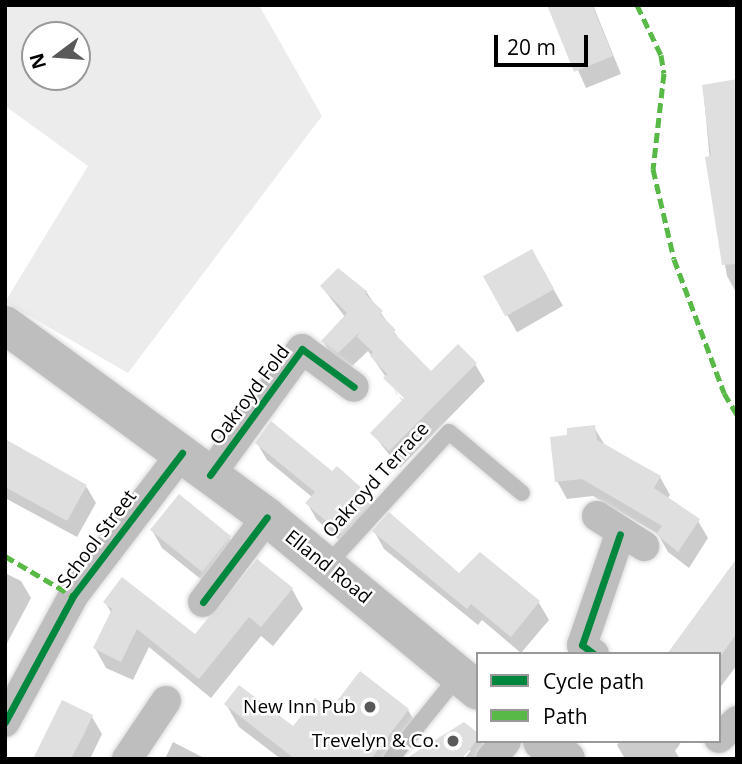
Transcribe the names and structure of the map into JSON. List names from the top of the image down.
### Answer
{
  "streets": {
    "main road": ["Elland Road"],
    "street": ["Oakroyd Fold", "School Street"],
    "lane": ["Oakroyd Terrace"]
  },
  "crossings": [
    ["Oakroyd Fold", "School Street"],
    ["Oakroyd Fold", "Elland Road"],
    ["Oakroyd Terrace", "Elland Road"],
    ["School Street", "Elland Road"]
  ],
  "places": ["New Inn Pub", "Trevelyn & Co."],
  "legend": ["Cycle path", "Path"],
  "scale_bar": "20 m",
  "north": "left"
}
